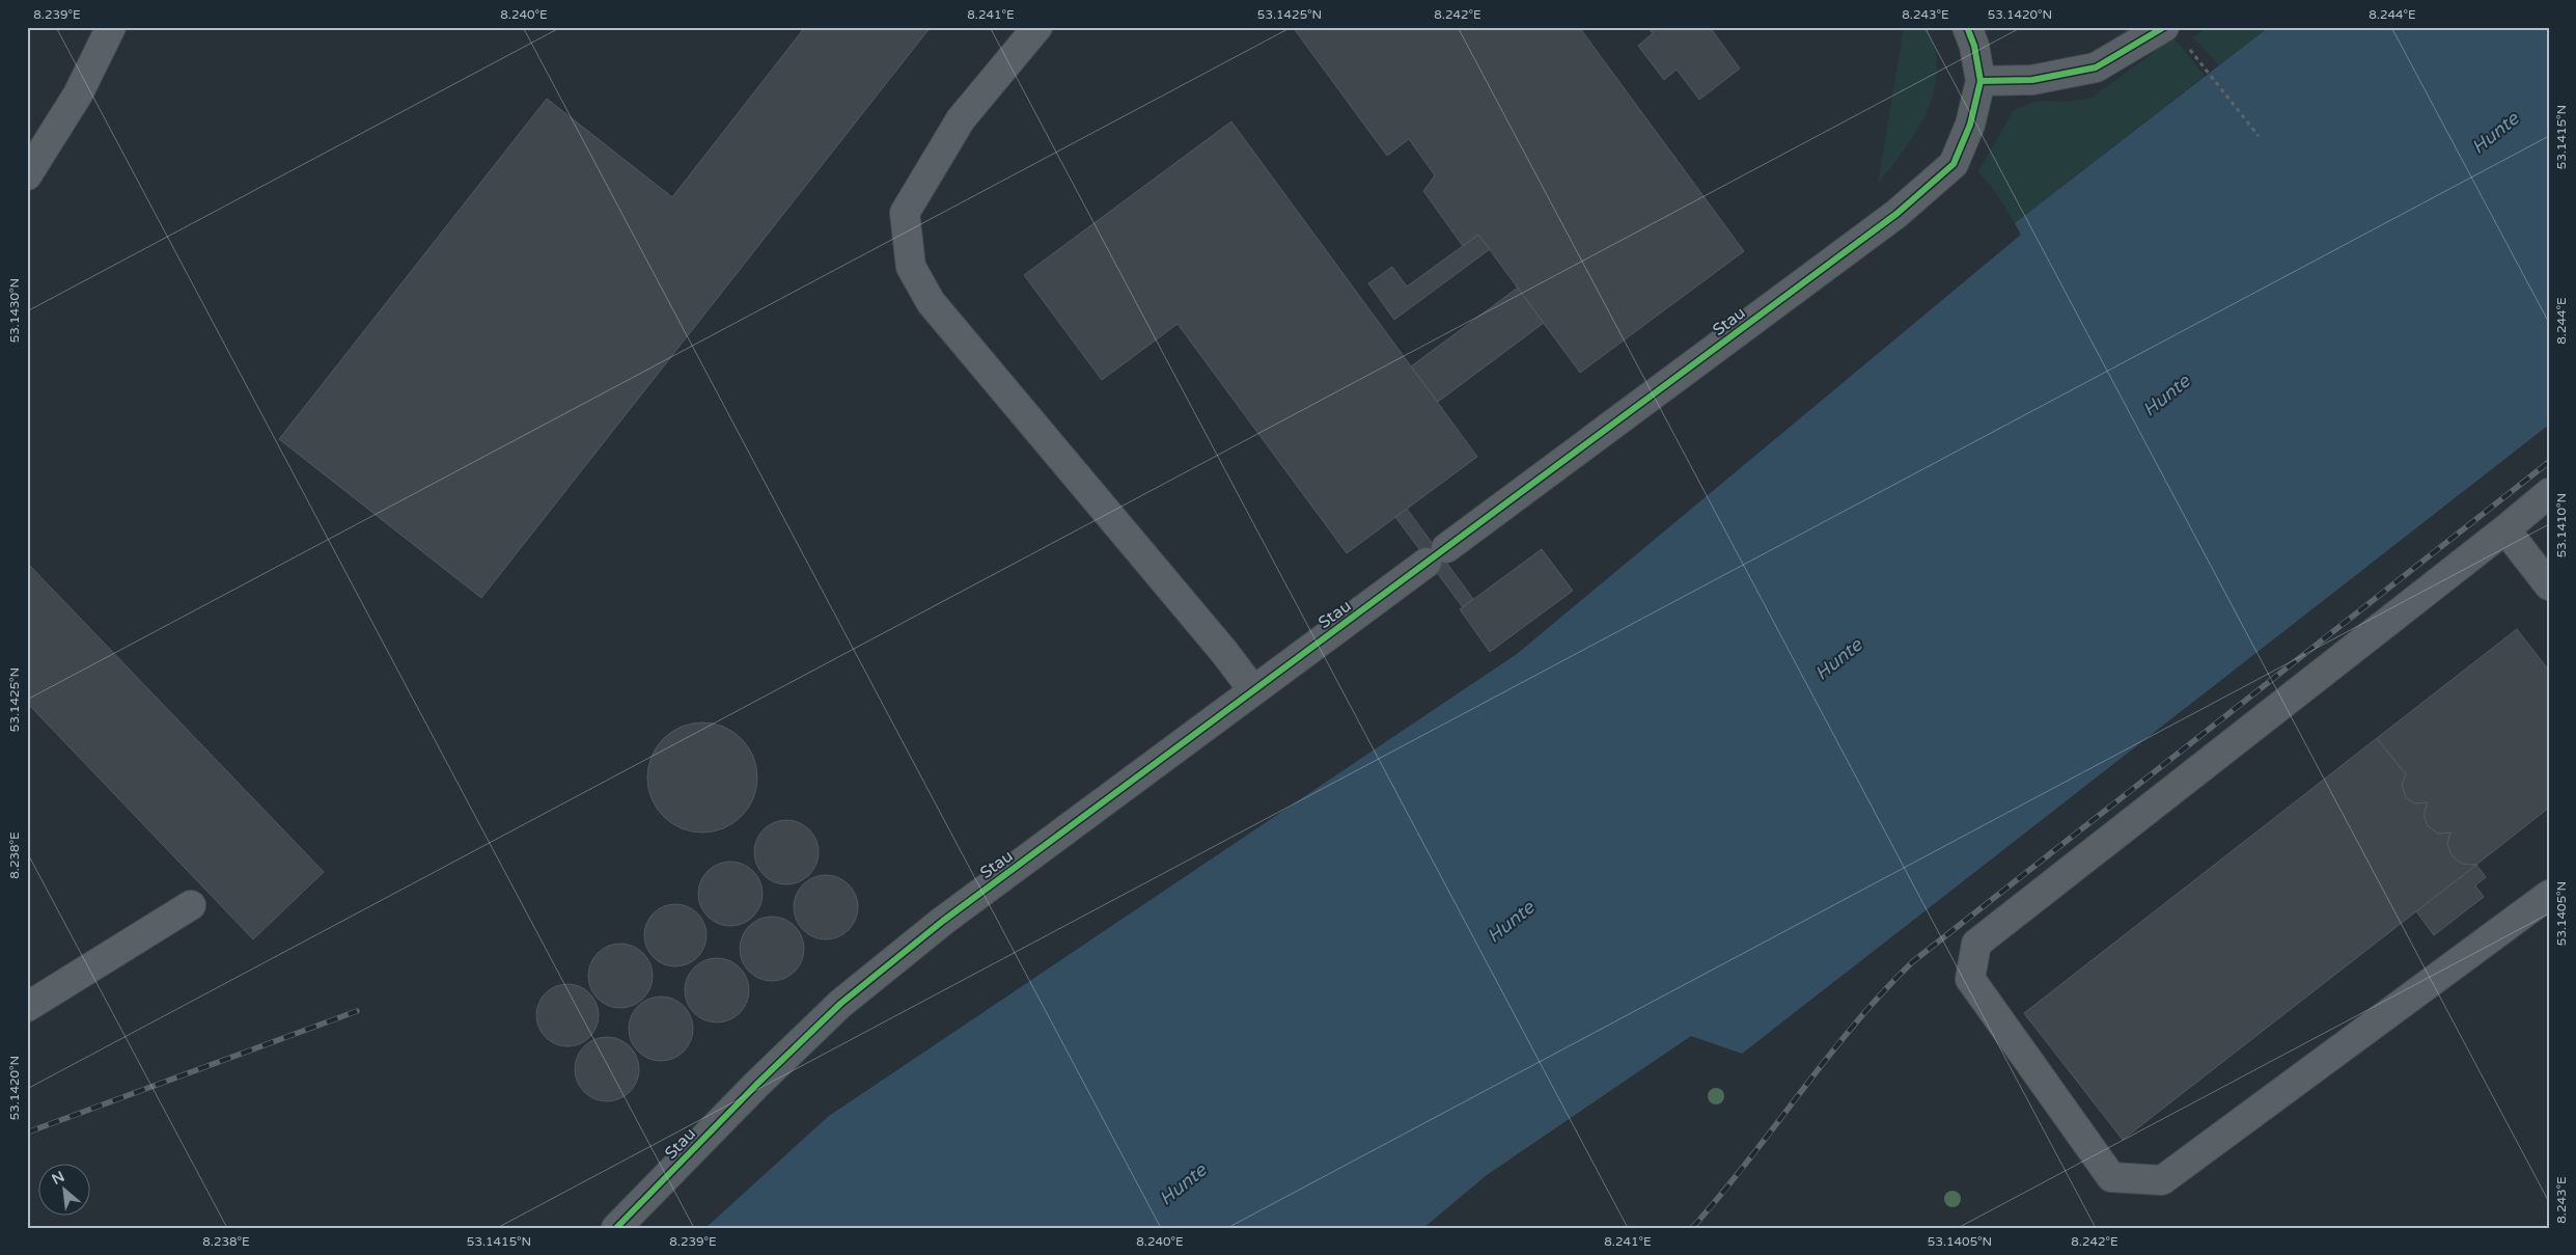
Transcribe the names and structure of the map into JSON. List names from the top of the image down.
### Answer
{
  "streets": {
    "street": ["Stau"]
  },
  "water": ["Hunte"],
  "north": "top left",
  "coordinates": [
    "8.239°E",
    "8.240°E",
    "8.241°E",
    "53.1425°N",
    "8.242°E",
    "8.243°E",
    "53.1420°N",
    "8.244°E",
    "53.1415°N",
    "53.1430°N",
    "53.1410°N",
    "8.238°E",
    "53.1405°N"
  ]
}
